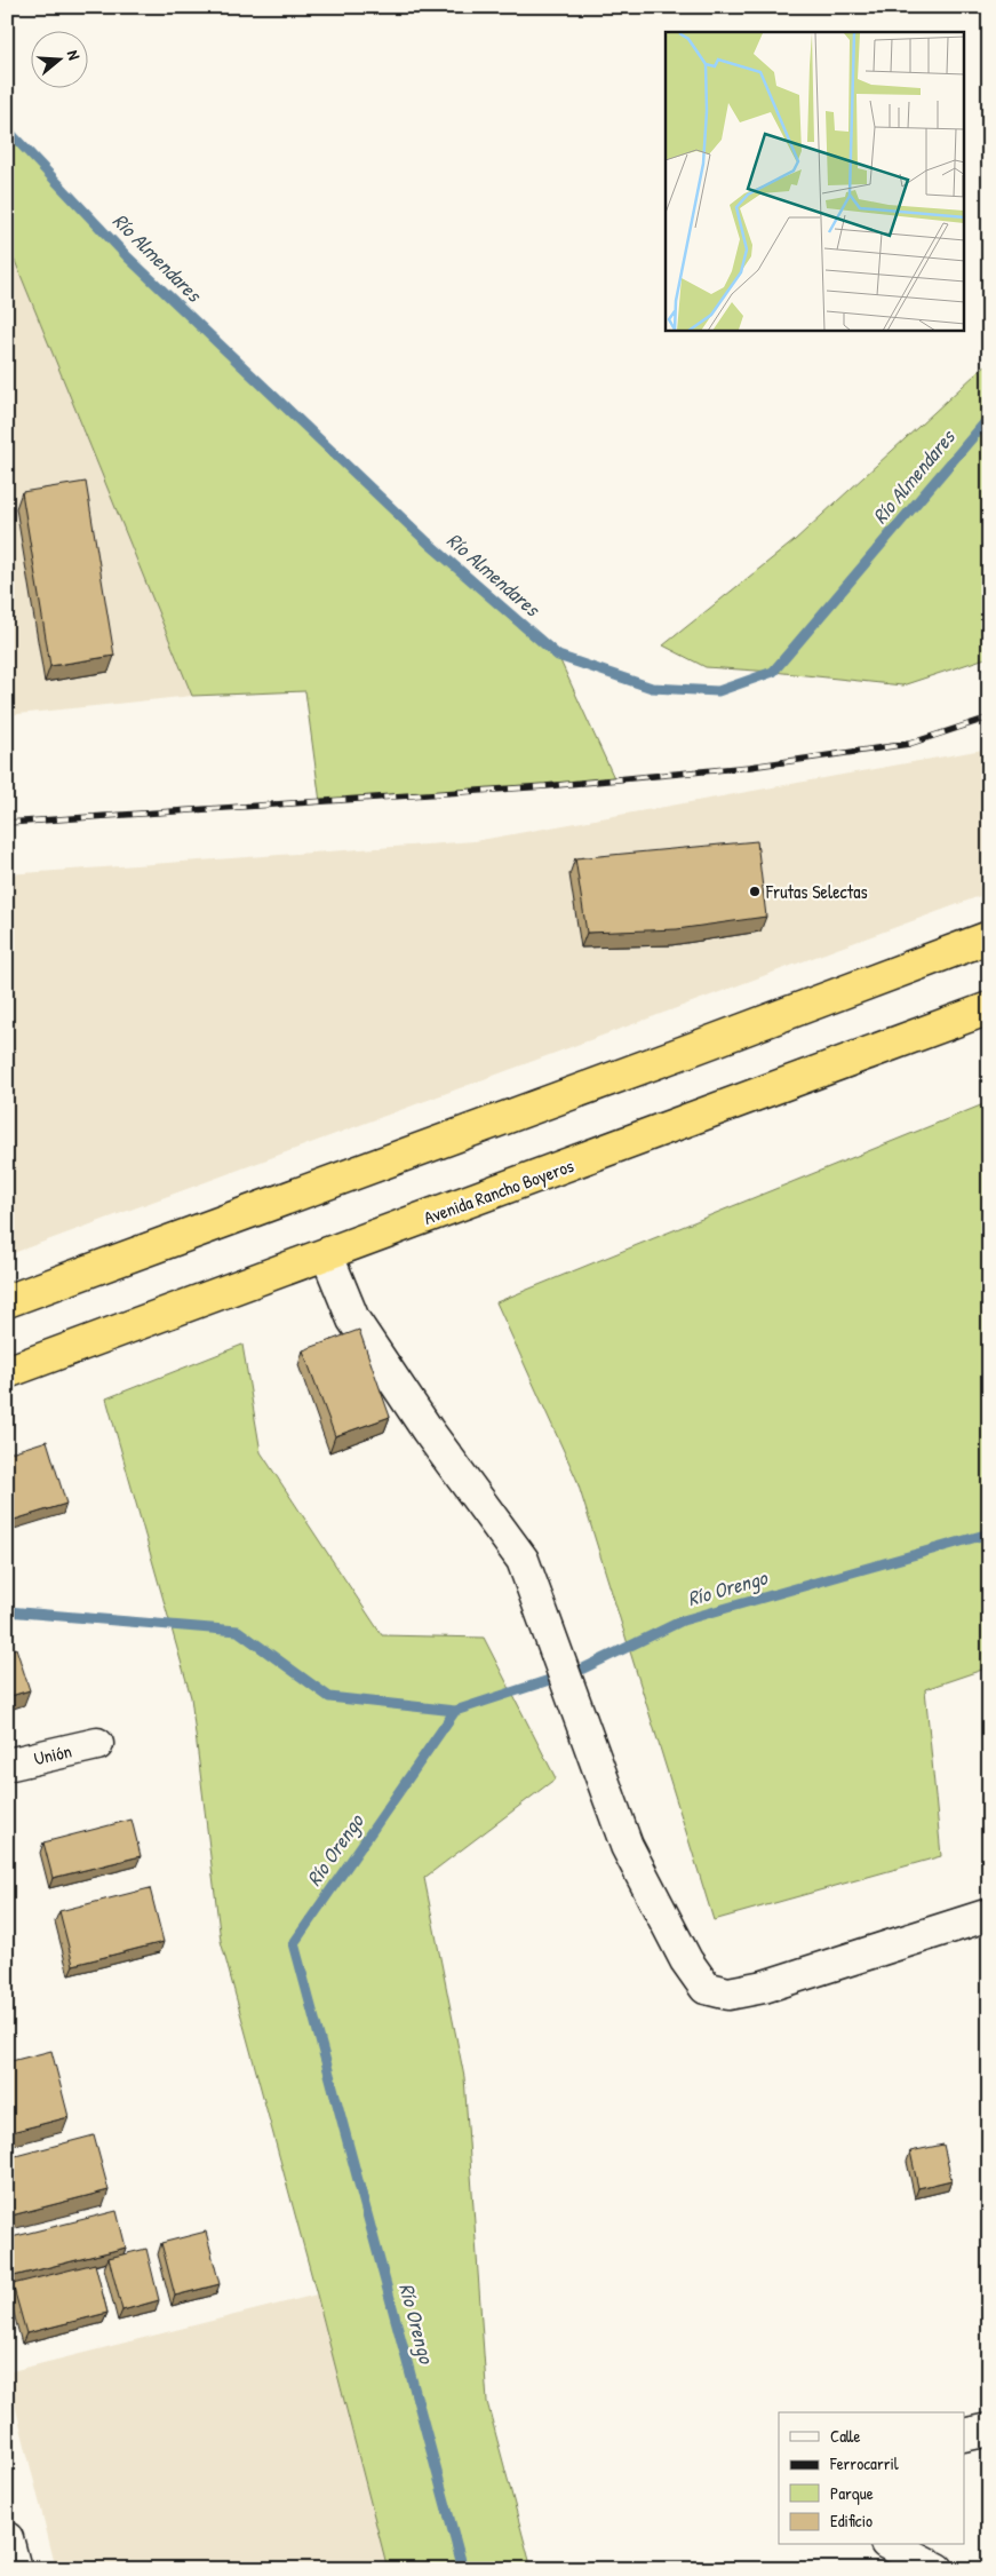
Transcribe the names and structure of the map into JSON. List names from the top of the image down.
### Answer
{
  "streets": {
    "highway": ["Avenida Rancho Boyeros"],
    "street": ["Unión"]
  },
  "water": ["Río Almendares", "Río Orengo"],
  "places": ["Frutas Selectas"],
  "legend": [
    "Calle",
    "Ferrocarril",
    "Parque",
    "Edificio"
  ],
  "north": "right"
}
